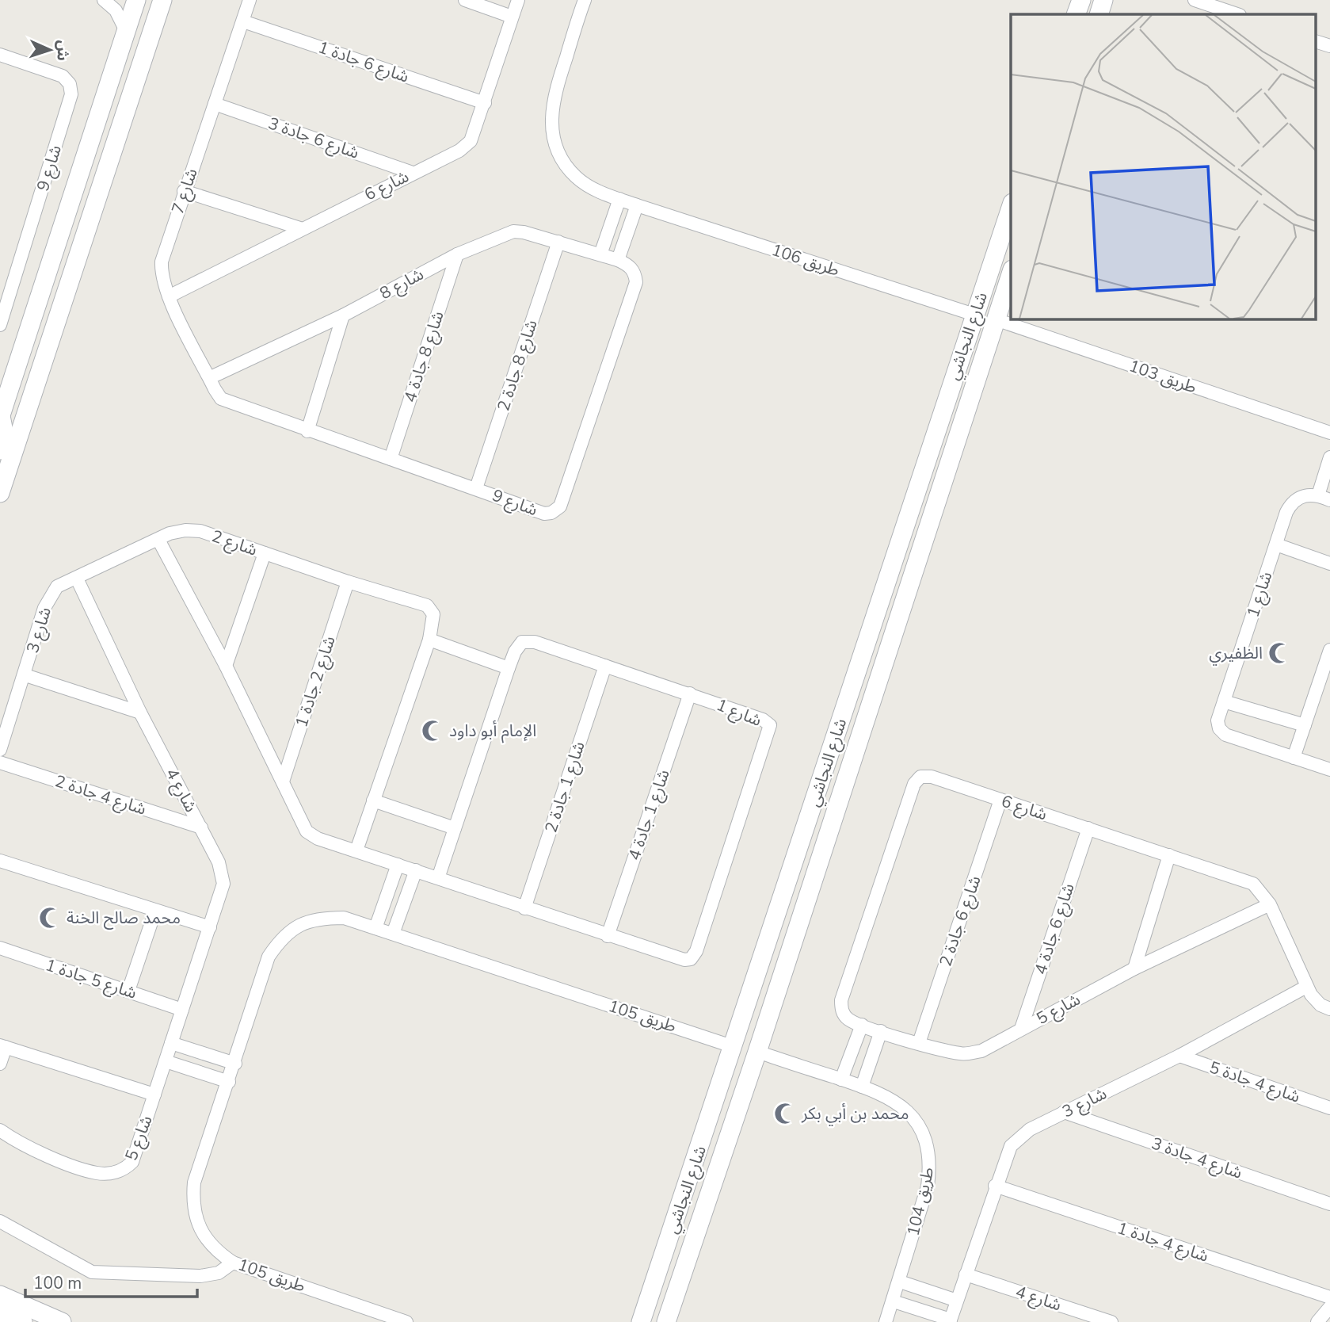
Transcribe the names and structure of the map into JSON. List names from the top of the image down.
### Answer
{
  "streets": {
    "main road": ["شارع النجاشي"],
    "street": [
      "شارع 6 جادة 1",
      "شارع 6 جادة 3",
      "شارع 9",
      "شارع 6",
      "شارع 7",
      "طريق 106",
      "شارع 8",
      "شارع 8 جادة 4",
      "شارع 8 جادة 2",
      "طريق 103",
      "شارع 2",
      "شارع 1",
      "شارع 3",
      "شارع 2 جادة 1",
      "شارع 1 جادة 2",
      "شارع 4",
      "شارع 4 جادة 2",
      "شارع 1 جادة 4",
      "شارع 6 جادة 2",
      "شارع 6 جادة 4",
      "شارع 5 جادة 1",
      "شارع 5",
      "طريق 105",
      "شارع 4 جادة 5",
      "شارع 4 جادة 3",
      "طريق 104",
      "شارع 4 جادة 1"
    ]
  },
  "crossings": [
    ["شارع 6 جادة 1", "شارع 6"],
    ["شارع 6 جادة 1", "شارع 7"],
    ["شارع 6 جادة 3", "شارع 6"],
    ["شارع 6 جادة 3", "شارع 7"],
    ["شارع 9", "شارع 7"],
    ["شارع 9", "شارع 8"],
    ["شارع 9", "شارع 8 جادة 4"],
    ["شارع 9", "شارع 8 جادة 2"],
    ["شارع 6", "شارع 7"],
    ["شارع 6", "شارع 3"],
    ["شارع 6", "شارع 6 جادة 2"],
    ["شارع 6", "شارع 6 جادة 4"],
    ["شارع 6", "شارع 5"],
    ["شارع 7", "شارع 8"],
    ["طريق 106", "شارع النجاشي"],
    ["شارع 8", "شارع 8 جادة 4"],
    ["شارع 8", "شارع 8 جادة 2"],
    ["شارع النجاشي", "طريق 103"],
    ["شارع النجاشي", "طريق 105"],
    ["شارع النجاشي", "طريق 104"],
    ["شارع 2", "شارع 3"],
    ["شارع 2", "شارع 2 جادة 1"],
    ["شارع 1", "شارع 1 جادة 2"],
    ["شارع 1", "شارع 1 جادة 4"],
    ["شارع 3", "شارع 4"],
    ["شارع 3", "شارع 4 جادة 5"],
    ["شارع 3", "شارع 4 جادة 3"],
    ["شارع 3", "شارع 4 جادة 1"],
    ["شارع 4", "شارع 4 جادة 2"],
    ["شارع 4", "شارع 5 جادة 1"],
    ["شارع 4", "شارع 5"],
    ["شارع 6 جادة 2", "شارع 5"],
    ["شارع 6 جادة 4", "شارع 5"],
    ["شارع 5 جادة 1", "شارع 5"]
  ],
  "places": {
    "mosque": [
      "الظفيري",
      "الإمام أبو داود",
      "محمد صالح الخنة",
      "محمد بن أبي بكر"
    ]
  },
  "scale_bar": "100 m",
  "north": "right"
}
